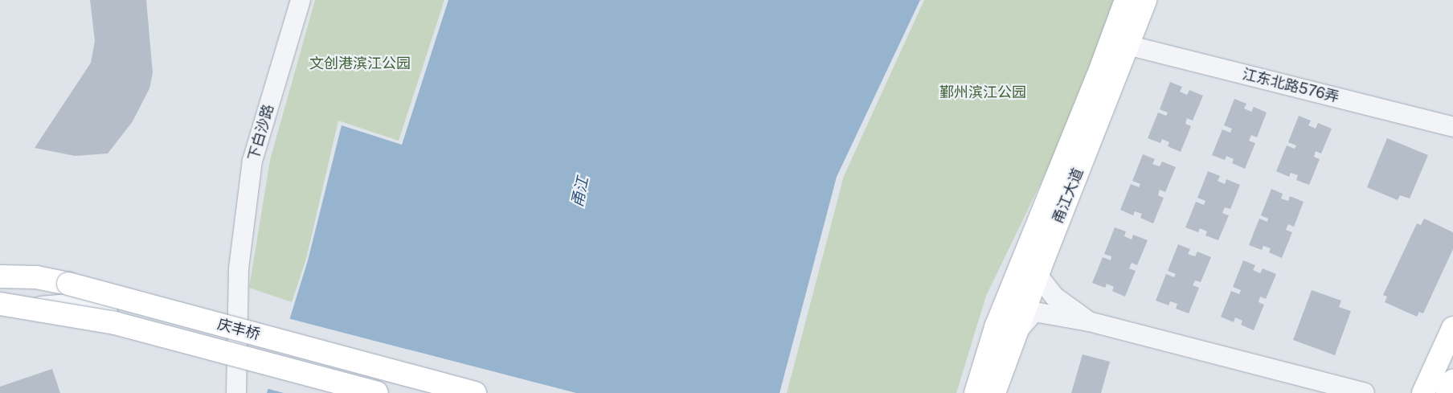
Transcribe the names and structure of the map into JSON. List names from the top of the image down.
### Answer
{
  "streets": {
    "main road": ["甬江大道", "庆丰桥"],
    "street": ["江东北路576弄", "下白沙路"]
  },
  "crossings": [
    ["江东北路576弄", "甬江大道"]
  ],
  "water": ["甬江"],
  "parks": ["文创港滨江公园", "鄞州滨江公园"]
}
